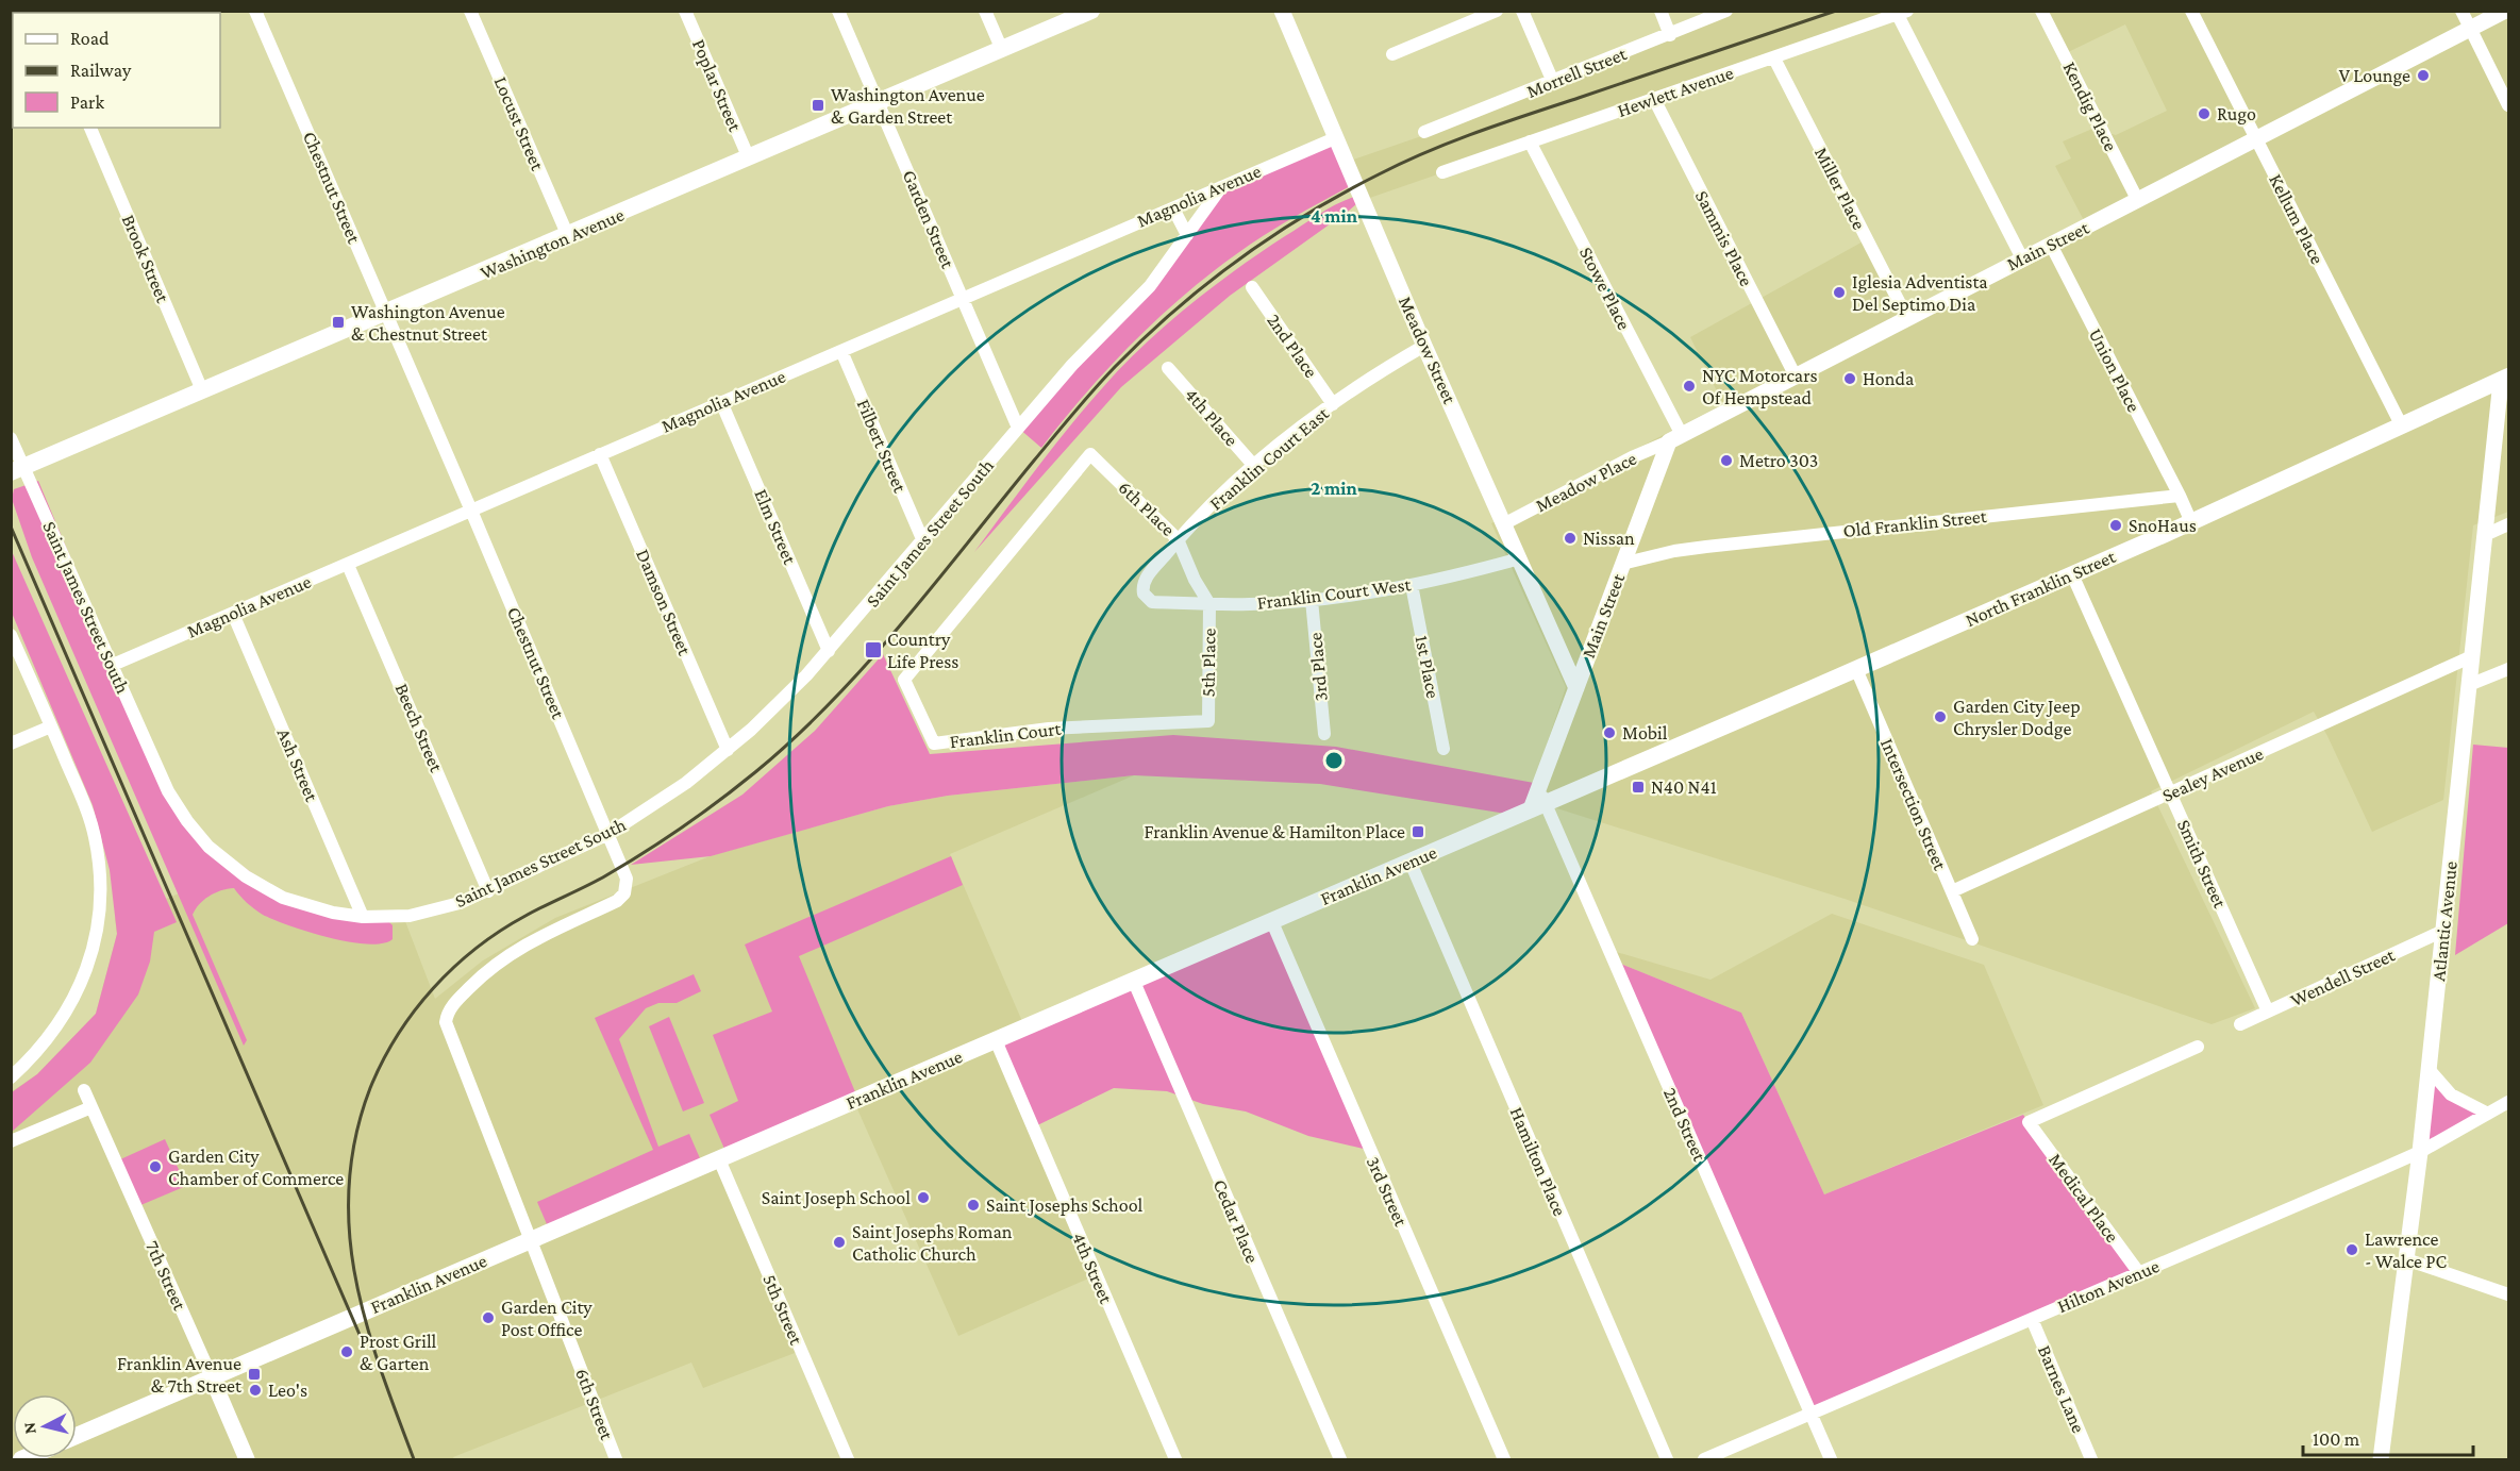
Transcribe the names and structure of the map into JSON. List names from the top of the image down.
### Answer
{
  "streets": {
    "main road": ["Washington Avenue", "North Franklin Street", "Franklin Avenue"],
    "street": [
      "Morrell Street",
      "Poplar Street",
      "Hewlett Avenue",
      "Kendig Place",
      "Locust Street",
      "Chestnut Street",
      "Miller Place",
      "Magnolia Avenue",
      "Garden Street",
      "Kellum Place",
      "Sammis Place",
      "Main Street",
      "Brook Street",
      "Stowe Place",
      "2nd Place",
      "Meadow Street",
      "Union Place",
      "4th Place",
      "Filbert Street",
      "Franklin Court East",
      "Meadow Place",
      "6th Place",
      "Old Franklin Street",
      "Elm Street",
      "Saint James Street South",
      "Franklin Court West",
      "Damson Street",
      "5th Place",
      "3rd Place",
      "1st Place",
      "Beech Street",
      "Franklin Court",
      "Ash Street",
      "Sealey Avenue",
      "Intersection Street",
      "Smith Street",
      "Atlantic Avenue",
      "Wendell Street",
      "2nd Street",
      "Hamilton Place",
      "3rd Street",
      "Medical Place",
      "Cedar Place",
      "4th Street",
      "7th Street",
      "Hilton Avenue",
      "5th Street",
      "Barnes Lane",
      "6th Street"
    ]
  },
  "crossings": [
    ["Poplar Street", "Washington Avenue"],
    ["Hewlett Avenue", "Miller Place"],
    ["Hewlett Avenue", "Sammis Place"],
    ["Hewlett Avenue", "Stowe Place"],
    ["Kendig Place", "Main Street"],
    ["Locust Street", "Washington Avenue"],
    ["Chestnut Street", "Magnolia Avenue"],
    ["Chestnut Street", "Washington Avenue"],
    ["Chestnut Street", "Saint James Street South"],
    ["Chestnut Street", "Franklin Avenue"],
    ["Chestnut Street", "6th Street"],
    ["Miller Place", "Main Street"],
    ["Magnolia Avenue", "Garden Street"],
    ["Magnolia Avenue", "Meadow Street"],
    ["Magnolia Avenue", "Filbert Street"],
    ["Magnolia Avenue", "Elm Street"],
    ["Magnolia Avenue", "Saint James Street South"],
    ["Magnolia Avenue", "Damson Street"],
    ["Magnolia Avenue", "Beech Street"],
    ["Magnolia Avenue", "Ash Street"],
    ["Garden Street", "Washington Avenue"],
    ["Garden Street", "Saint James Street South"],
    ["Kellum Place", "Main Street"],
    ["Kellum Place", "North Franklin Street"],
    ["Sammis Place", "Main Street"],
    ["Washington Avenue", "Brook Street"],
    ["Washington Avenue", "Saint James Street South"],
    ["Main Street", "Stowe Place"],
    ["Main Street", "Meadow Street"],
    ["Main Street", "Union Place"],
    ["Main Street", "Meadow Place"],
    ["Main Street", "Old Franklin Street"],
    ["Main Street", "Franklin Avenue"],
    ["Main Street", "2nd Street"],
    ["Stowe Place", "Meadow Place"],
    ["2nd Place", "Franklin Court East"],
    ["Meadow Street", "Franklin Court East"],
    ["Meadow Street", "Meadow Place"],
    ["Meadow Street", "Franklin Court West"],
    ["Union Place", "Old Franklin Street"],
    ["4th Place", "Franklin Court East"],
    ["Filbert Street", "Saint James Street South"],
    ["Franklin Court East", "6th Place"],
    ["Franklin Court East", "Franklin Court West"],
    ["6th Place", "Franklin Court West"],
    ["6th Place", "5th Place"],
    ["6th Place", "Franklin Court"],
    ["Elm Street", "Saint James Street South"],
    ["Saint James Street South", "Damson Street"],
    ["Saint James Street South", "Beech Street"],
    ["Saint James Street South", "Ash Street"],
    ["North Franklin Street", "Intersection Street"],
    ["North Franklin Street", "Smith Street"],
    ["North Franklin Street", "Franklin Avenue"],
    ["North Franklin Street", "Atlantic Avenue"],
    ["Franklin Court West", "5th Place"],
    ["Franklin Court West", "3rd Place"],
    ["Franklin Court West", "1st Place"],
    ["5th Place", "Franklin Court"],
    ["Sealey Avenue", "Intersection Street"],
    ["Sealey Avenue", "Smith Street"],
    ["Sealey Avenue", "Atlantic Avenue"],
    ["Smith Street", "Wendell Street"],
    ["Franklin Avenue", "2nd Street"],
    ["Franklin Avenue", "Hamilton Place"],
    ["Franklin Avenue", "3rd Street"],
    ["Franklin Avenue", "Cedar Place"],
    ["Franklin Avenue", "4th Street"],
    ["Franklin Avenue", "7th Street"],
    ["Franklin Avenue", "5th Street"],
    ["Franklin Avenue", "6th Street"],
    ["Atlantic Avenue", "Wendell Street"],
    ["Atlantic Avenue", "Hilton Avenue"],
    ["2nd Street", "Hilton Avenue"],
    ["Medical Place", "Hilton Avenue"],
    ["Hilton Avenue", "Barnes Lane"]
  ],
  "places": {
    "other": [
      "V Lounge",
      "Rugo",
      "Iglesia Adventista Del Septimo Dia",
      "Honda",
      "NYC Motorcars Of Hempstead",
      "Metro 303",
      "SnoHaus",
      "Nissan",
      "Garden City Jeep Chrysler Dodge",
      "Mobil",
      "Garden City Chamber of Commerce",
      "Saint Joseph School",
      "Saint Josephs School",
      "Saint Josephs Roman Catholic Church",
      "Lawrence - Walce PC",
      "Garden City Post Office",
      "Prost Grill & Garten",
      "Leo's"
    ],
    "transit": [
      "Washington Avenue & Garden Street",
      "Washington Avenue & Chestnut Street",
      "Country Life Press",
      "N40 N41",
      "Franklin Avenue & Hamilton Place",
      "Franklin Avenue & 7th Street"
    ]
  },
  "legend": ["Road", "Railway", "Park"],
  "scale_bar": "100 m",
  "north": "left",
  "rings": ["4 min", "2 min"]
}
